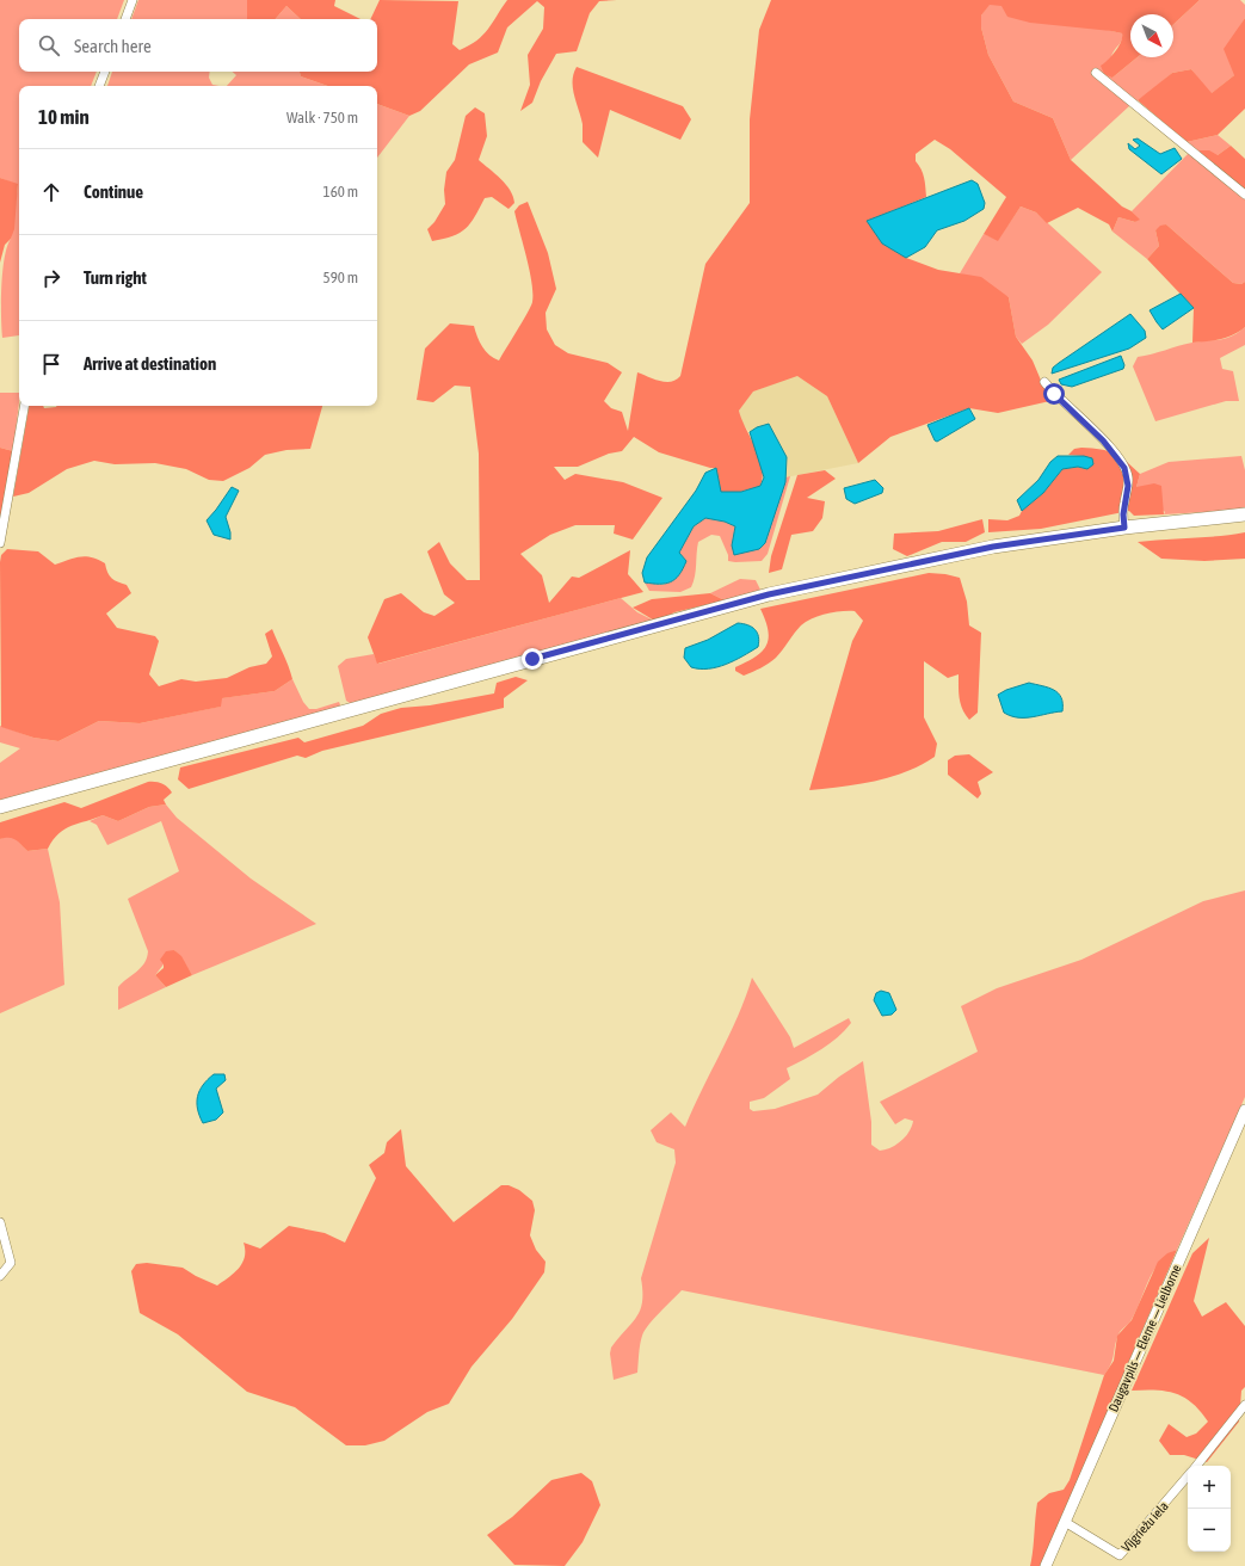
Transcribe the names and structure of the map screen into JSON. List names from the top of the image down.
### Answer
{
  "streets": {
    "main road": ["Daugavpils — Elerne — Lielborne"],
    "street": ["Vījgriežu iela"]
  },
  "crossings": [
    ["Daugavpils — Elerne — Lielborne", "Vījgriežu iela"]
  ],
  "north": "bottom right",
  "page": {
    "search": "Search here",
    "heading": ["10 min", "Walk · 750 m"],
    "list": [
      ["Continue", "160 m"],
      ["Turn right", "590 m"],
      "Arrive at destination"
    ],
    "map_buttons": ["+", "−"]
  }
}
